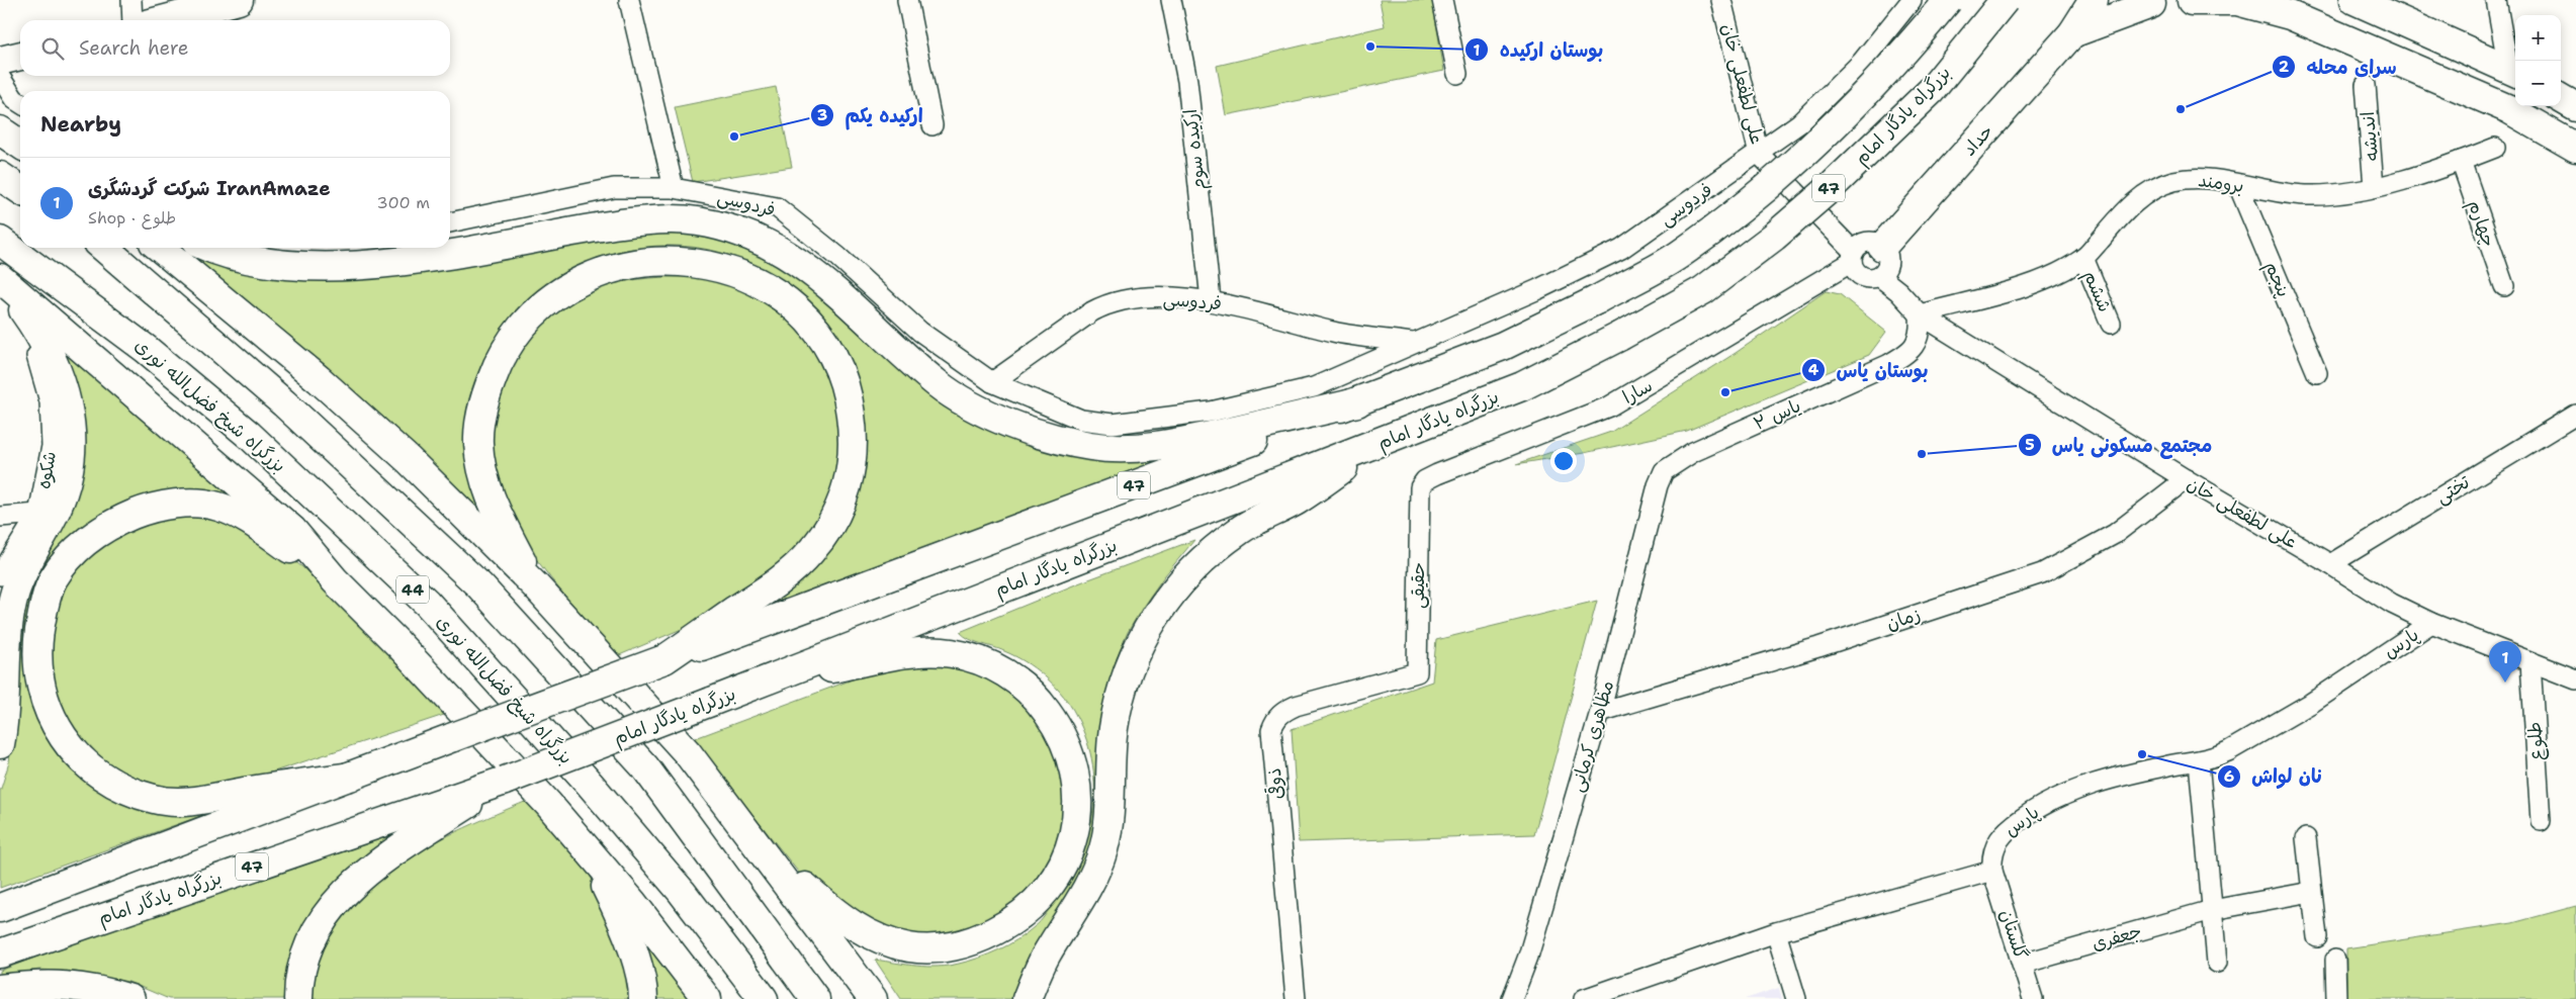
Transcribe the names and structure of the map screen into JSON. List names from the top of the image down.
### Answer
{
  "streets": {
    "main road": [
      "بزرگراه یادگار امام",
      "حداد",
      "47",
      "بزرگراه شیخ فضل‌الله نوری",
      "44"
    ],
    "street": [
      "علی لطفعلی خان",
      "اندیشه",
      "ارکیده سوم",
      "برومند",
      "فردوسی",
      "چهارم",
      "پنجم",
      "ششم",
      "سارا",
      "یاس ۲",
      "شکوه",
      "تختی",
      "حقیقی",
      "زمان",
      "پارس",
      "مظاهری کرمانی",
      "طلوع",
      "ذوقی",
      "گلستان",
      "جعفری"
    ]
  },
  "crossings": [
    ["علی لطفعلی خان", "حداد"],
    ["علی لطفعلی خان", "برومند"],
    ["علی لطفعلی خان", "فردوسی"],
    ["علی لطفعلی خان", "سارا"],
    ["علی لطفعلی خان", "یاس ۲"],
    ["علی لطفعلی خان", "تختی"],
    ["علی لطفعلی خان", "زمان"],
    ["علی لطفعلی خان", "پارس"],
    ["علی لطفعلی خان", "طلوع"],
    ["اندیشه", "برومند"],
    ["حداد", "سارا"],
    ["ارکیده سوم", "فردوسی"],
    ["برومند", "چهارم"],
    ["برومند", "پنجم"],
    ["برومند", "ششم"],
    ["برومند", "یاس ۲"],
    ["سارا", "حقیقی"],
    ["یاس ۲", "مظاهری کرمانی"],
    ["حقیقی", "ذوقی"],
    ["زمان", "مظاهری کرمانی"],
    ["پارس", "گلستان"],
    ["گلستان", "جعفری"]
  ],
  "places": [
    "بوستان ارکیده",
    "سرای محله",
    "ارکیده یکم",
    "بوستان یاس",
    "مجتمع مسکونی یاس",
    "نان لواش"
  ],
  "page": {
    "map_buttons": ["+", "−"],
    "search": "Search here",
    "heading": "Nearby",
    "list": [
      {
        "mark": "1",
        "name": "شرکت گردشگری IranAmaze",
        "note": "Shop · طلوع",
        "value": "300 m"
      }
    ],
    "pins": "1"
  }
}
